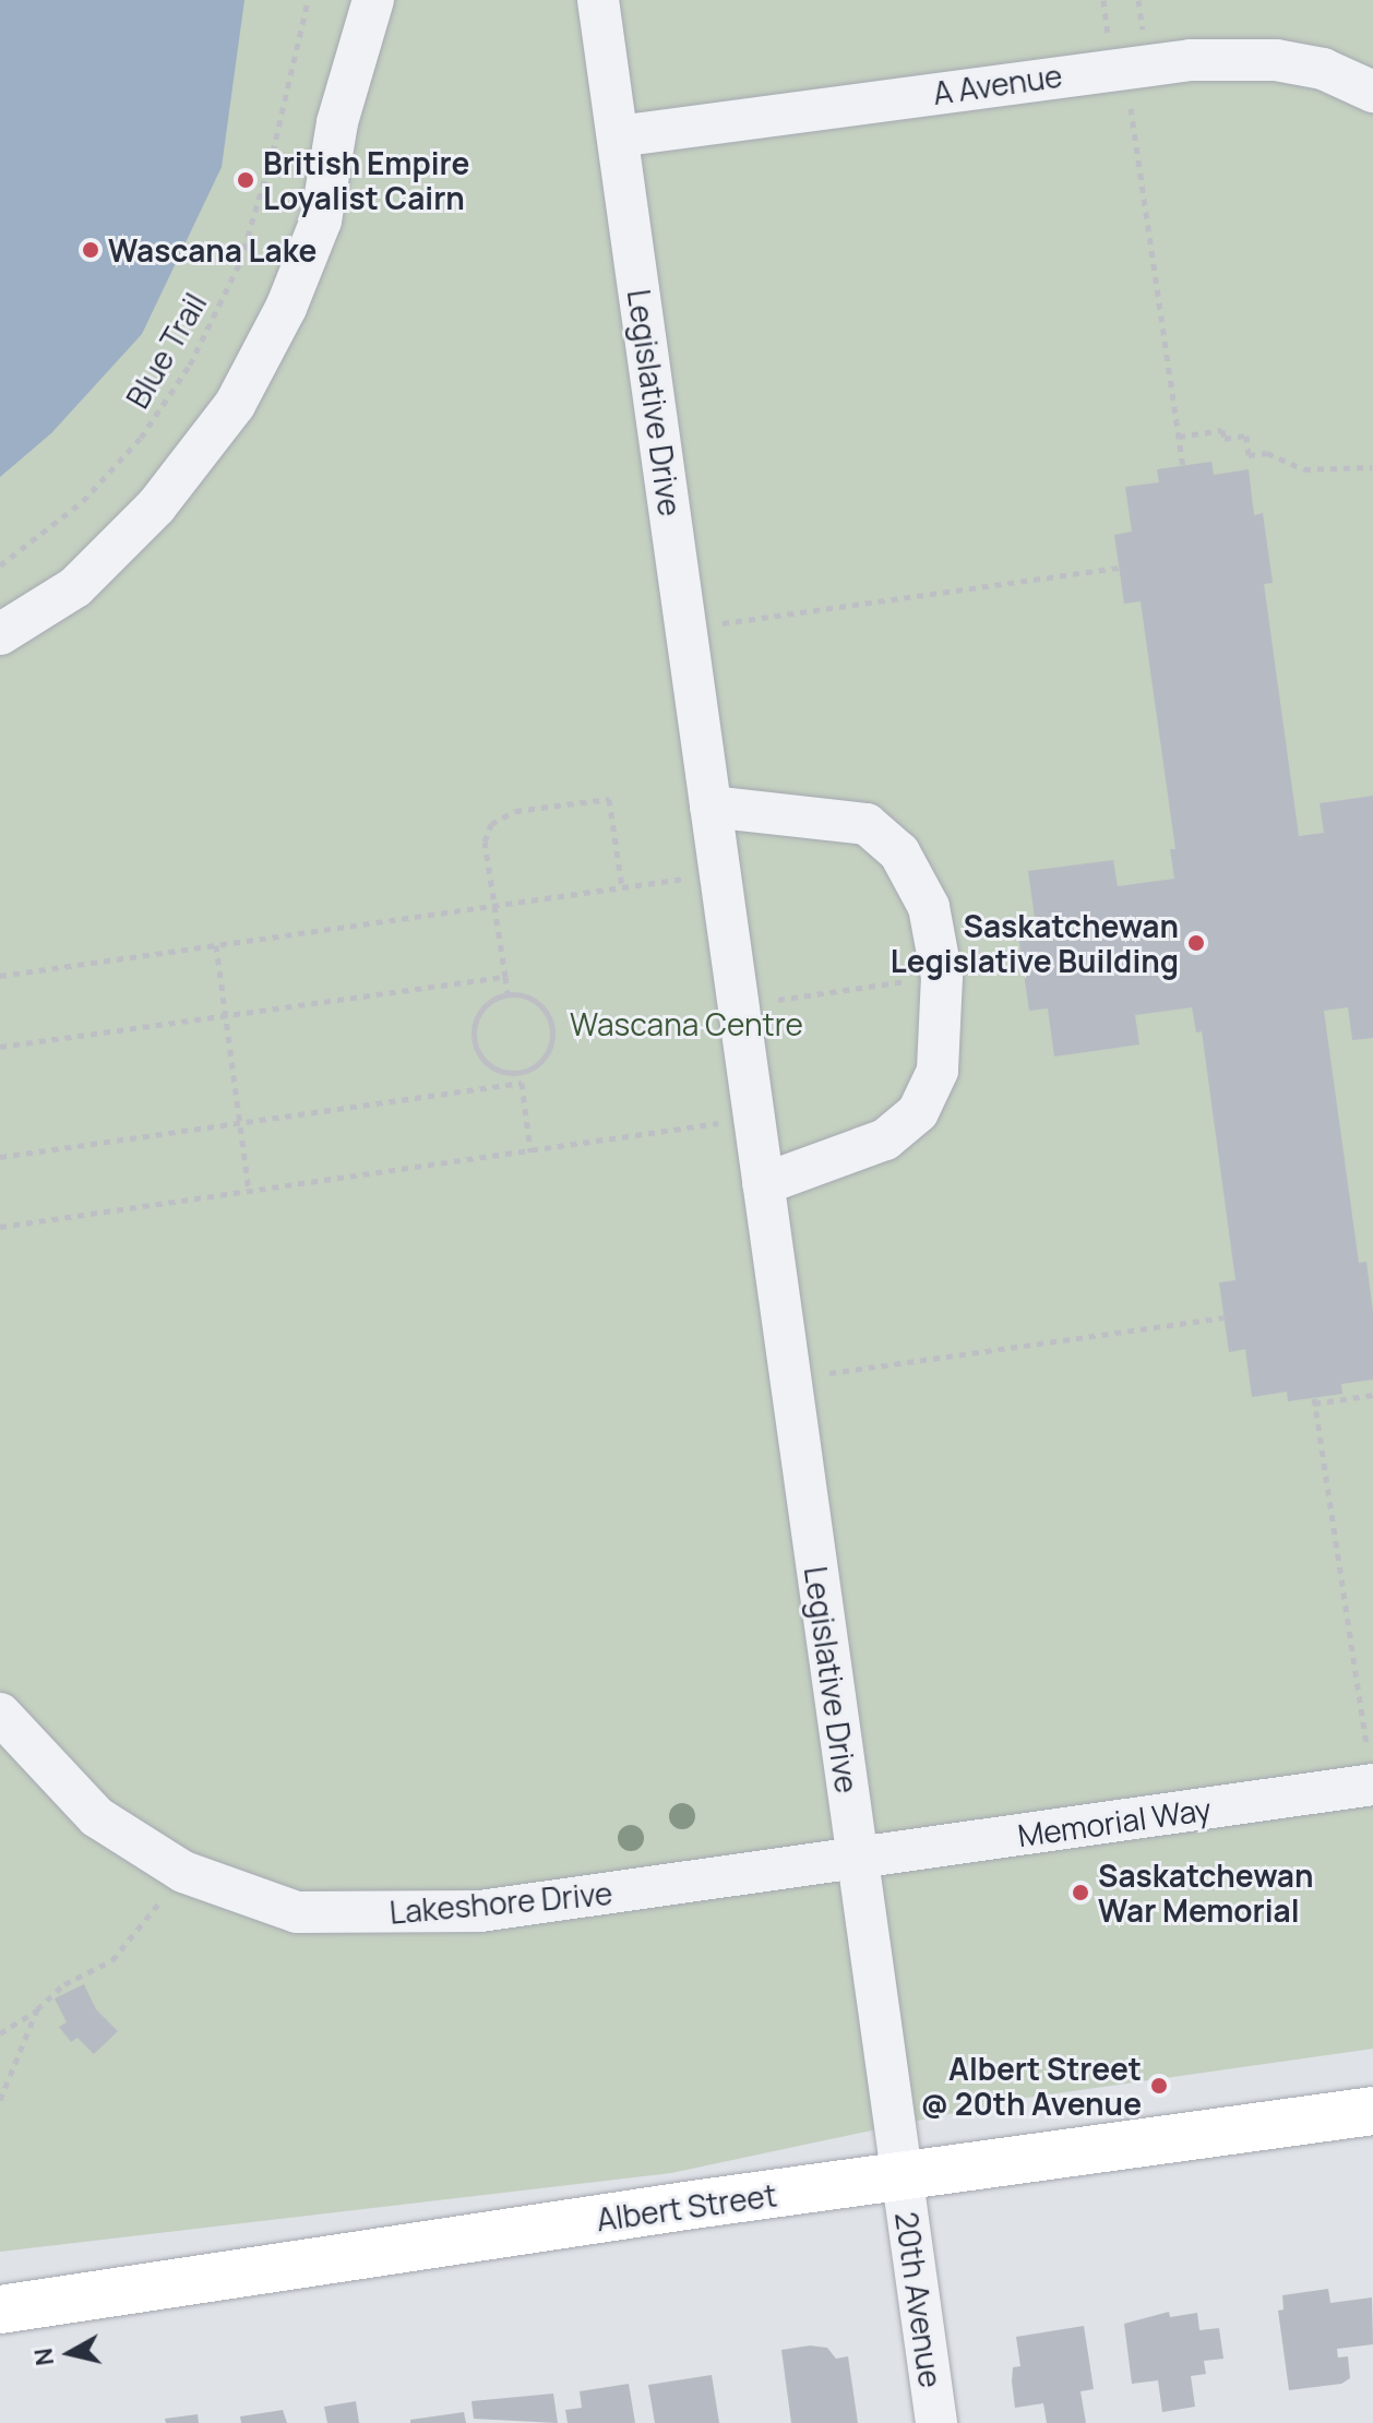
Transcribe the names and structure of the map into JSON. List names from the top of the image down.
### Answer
{
  "streets": {
    "main road": ["Albert Street"],
    "street": [
      "A Avenue",
      "Legislative Drive",
      "Memorial Way",
      "Lakeshore Drive",
      "20th Avenue"
    ],
    "path": ["Blue Trail"]
  },
  "crossings": [
    ["A Avenue", "Legislative Drive"],
    ["Legislative Drive", "Memorial Way"],
    ["Legislative Drive", "Lakeshore Drive"],
    ["Legislative Drive", "Albert Street"],
    ["Legislative Drive", "20th Avenue"],
    ["Memorial Way", "Lakeshore Drive"],
    ["Albert Street", "20th Avenue"]
  ],
  "parks": ["Wascana Centre"],
  "places": [
    "British Empire Loyalist Cairn",
    "Wascana Lake",
    "Saskatchewan Legislative Building",
    "Saskatchewan War Memorial",
    "Albert Street @ 20th Avenue"
  ],
  "north": "left"
}
